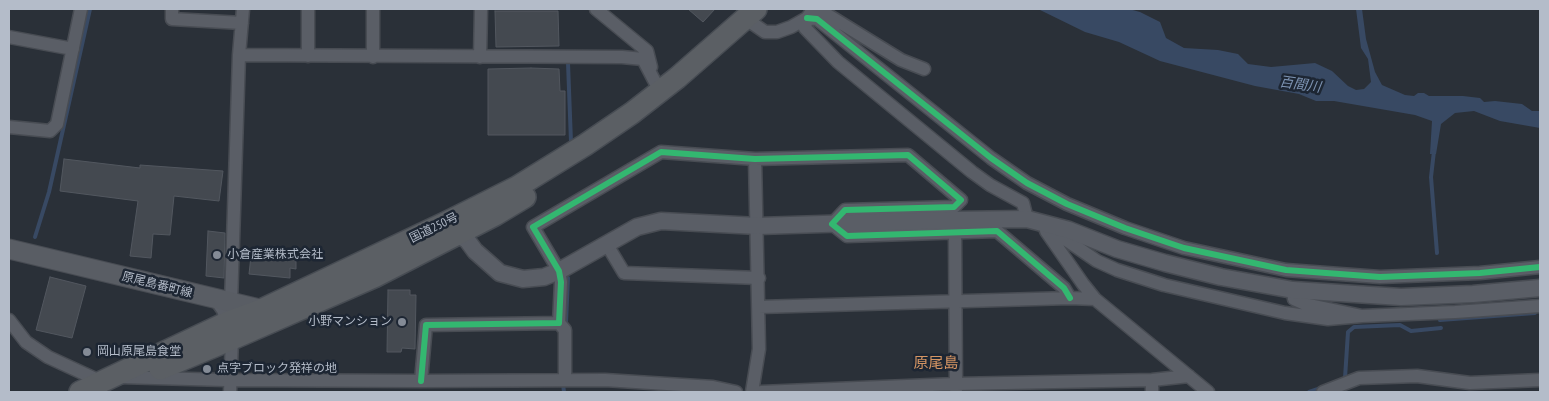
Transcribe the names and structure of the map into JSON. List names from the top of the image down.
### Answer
{
  "streets": {
    "highway": ["国道250号"],
    "main road": ["原尾島番町線"]
  },
  "crossings": [
    ["国道250号", "原尾島番町線"]
  ],
  "districts": ["原尾島"],
  "water": ["百間川"],
  "places": [
    "小倉産業株式会社",
    "小野マンション",
    "岡山原尾島食堂",
    "点字ブロック発祥の地"
  ]
}
